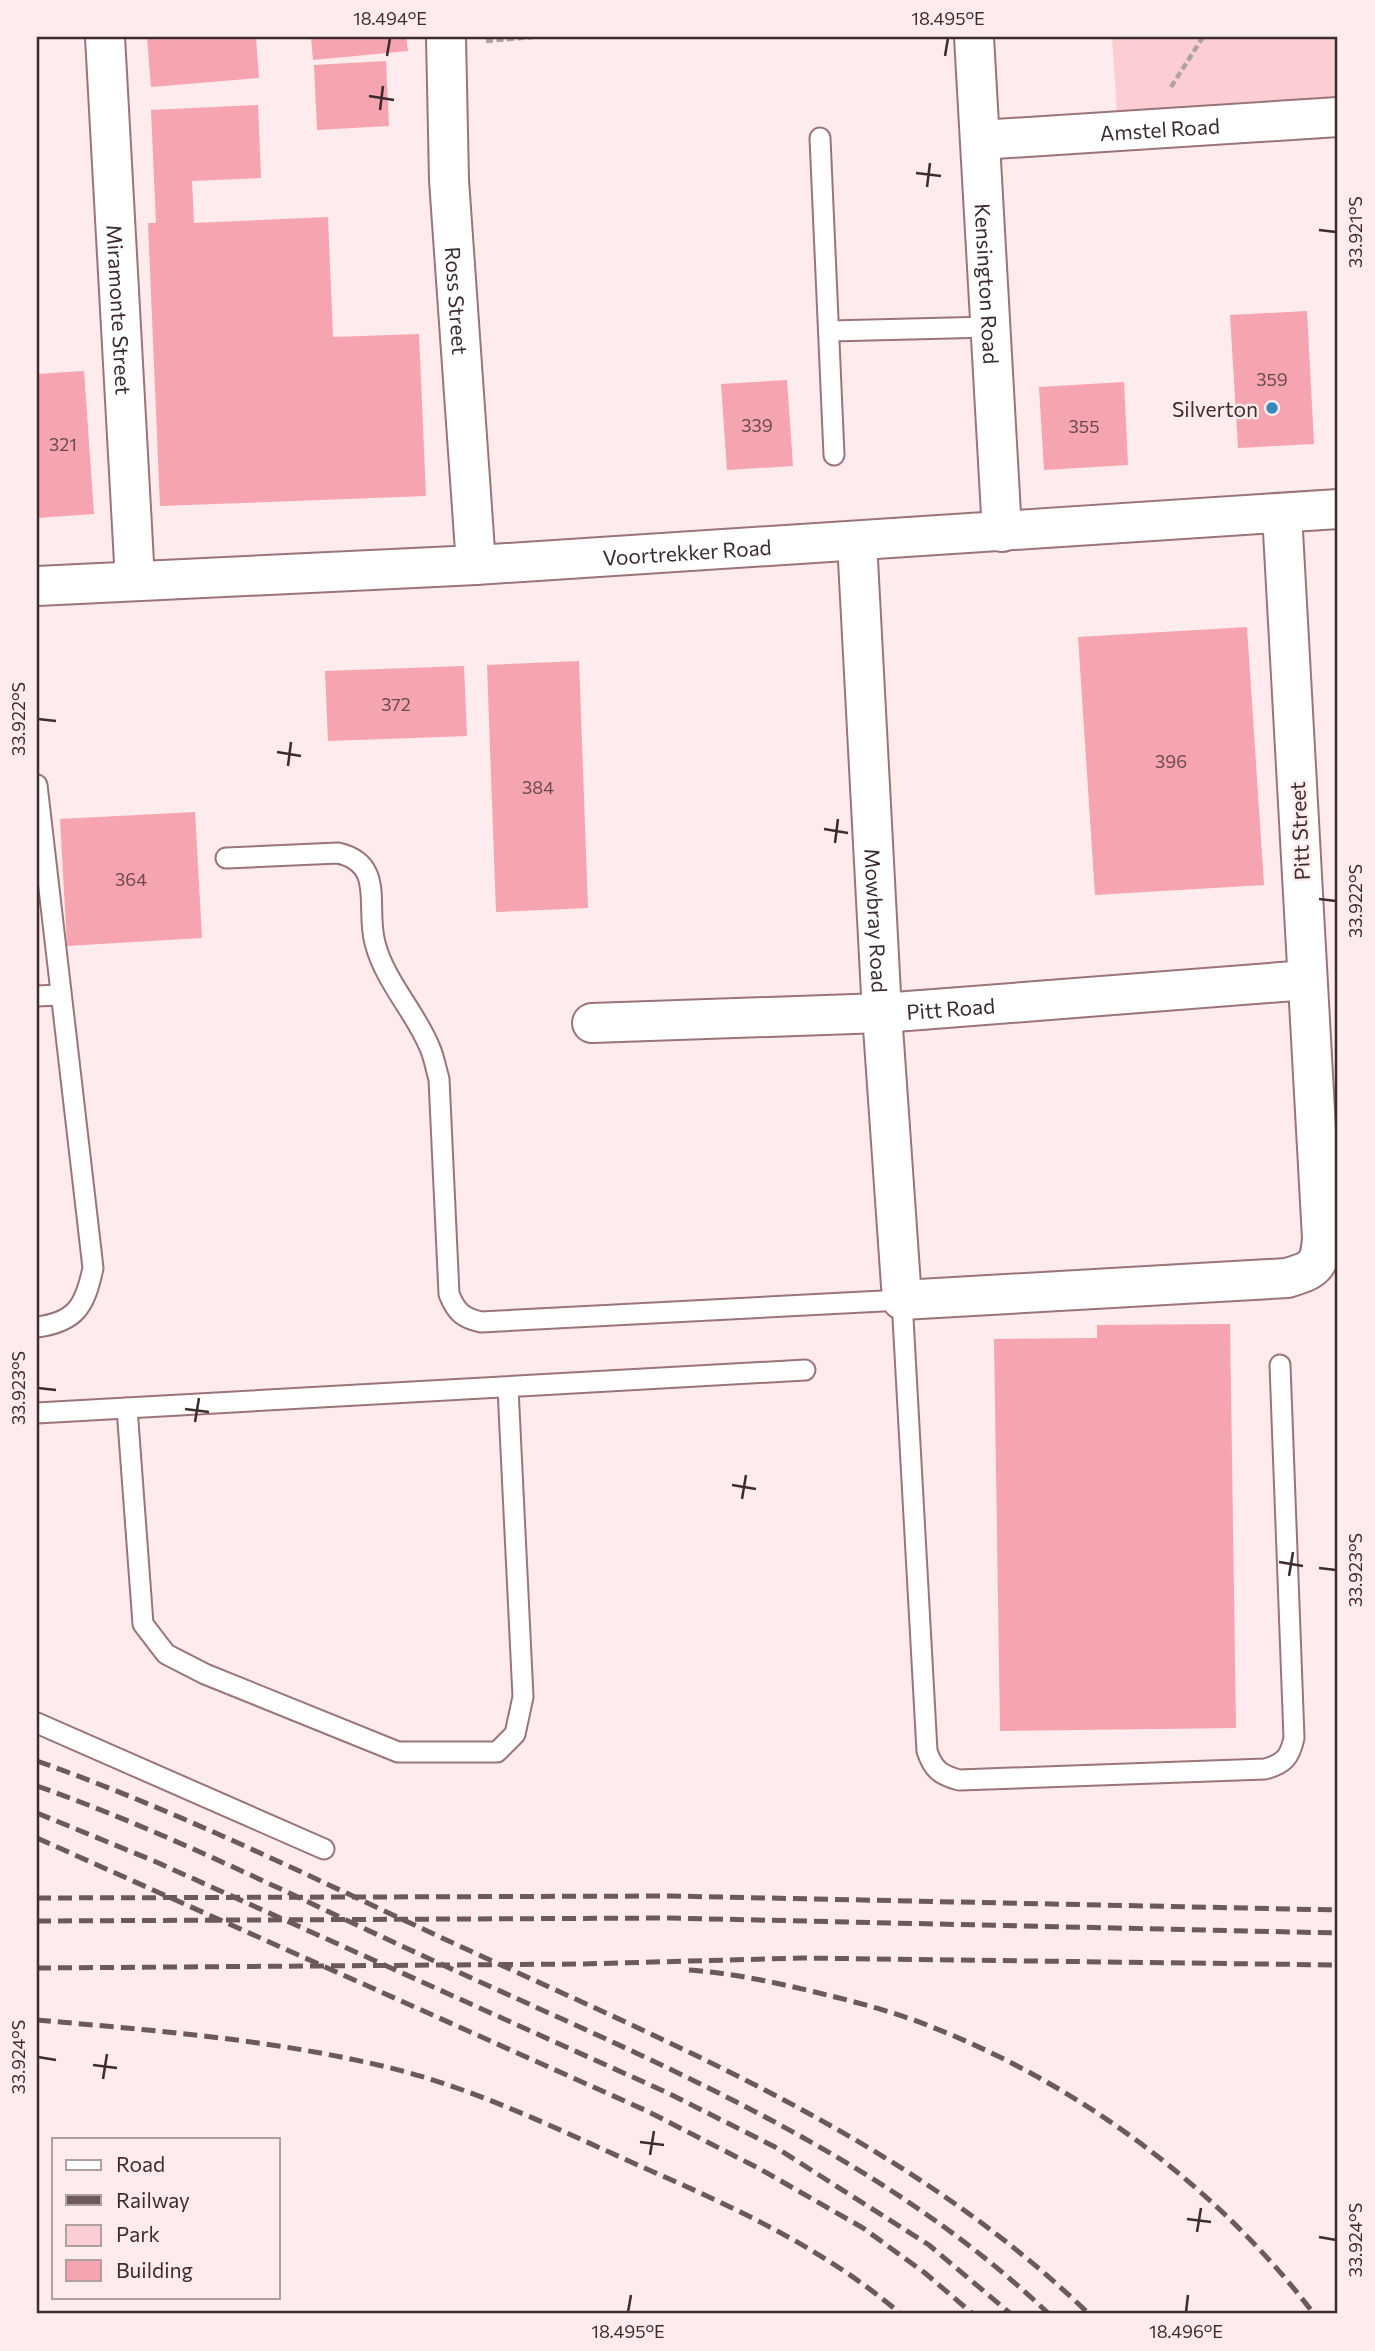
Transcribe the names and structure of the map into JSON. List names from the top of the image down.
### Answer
{
  "streets": {
    "street": [
      "Amstel Road",
      "Kensington Road",
      "Ross Street",
      "Miramonte Street",
      "Voortrekker Road",
      "Pitt Street",
      "Mowbray Road",
      "Pitt Road"
    ]
  },
  "crossings": [
    ["Amstel Road", "Kensington Road"],
    ["Kensington Road", "Voortrekker Road"],
    ["Ross Street", "Voortrekker Road"],
    ["Miramonte Street", "Voortrekker Road"],
    ["Voortrekker Road", "Pitt Street"],
    ["Voortrekker Road", "Mowbray Road"],
    ["Pitt Street", "Mowbray Road"],
    ["Pitt Street", "Pitt Road"],
    ["Mowbray Road", "Pitt Road"]
  ],
  "places": ["Silverton"],
  "house_numbers": [
    "359",
    "339",
    "355",
    "321",
    "372",
    "396",
    "384",
    "364"
  ],
  "legend": [
    "Road",
    "Railway",
    "Park",
    "Building"
  ],
  "coordinates": [
    "18.494°E",
    "18.495°E",
    "33.921°S",
    "33.922°S",
    "33.923°S",
    "33.924°S",
    "18.496°E"
  ]
}
